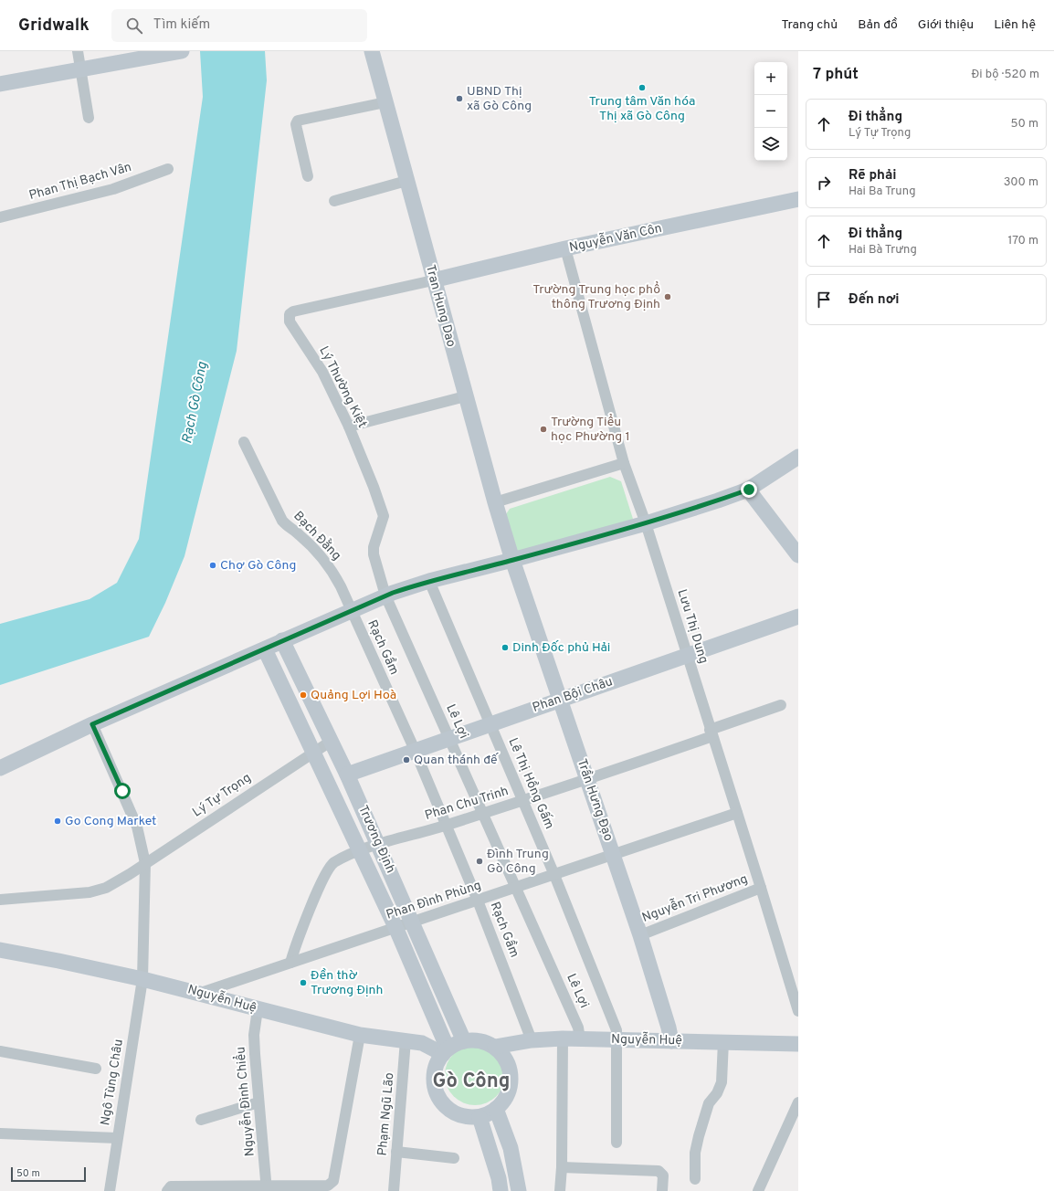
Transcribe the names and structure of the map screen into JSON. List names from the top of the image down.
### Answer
{
  "streets": {
    "street": [
      "Phan Thị Bạch Vân",
      "Nguyễn Văn Côn",
      "Tran Hung Dao",
      "Lý Thường Kiệt",
      "Bạch Đằng",
      "Lưu Thị Dung",
      "Rạch Gầm",
      "Phan Bội Châu",
      "Lê Lợi",
      "Lê Thị Hồng Gấm",
      "Lý Tự Trọng",
      "Trần Hưng Đạo",
      "Phan Chu Trinh",
      "Trương Định",
      "Nguyễn Tri Phương",
      "Phan Đình Phùng",
      "Nguyễn Huệ",
      "Ngô Tùng Châu",
      "Nguyễn Đình Chiểu",
      "Phạm Ngũ Lão"
    ]
  },
  "crossings": [
    ["Nguyễn Văn Côn", "Tran Hung Dao"],
    ["Nguyễn Văn Côn", "Lý Thường Kiệt"],
    ["Nguyễn Văn Côn", "Lưu Thị Dung"],
    ["Tran Hung Dao", "Lý Thường Kiệt"],
    ["Tran Hung Dao", "Trần Hưng Đạo"],
    ["Lý Thường Kiệt", "Lê Lợi"],
    ["Bạch Đằng", "Rạch Gầm"],
    ["Lưu Thị Dung", "Phan Bội Châu"],
    ["Lưu Thị Dung", "Phan Chu Trinh"],
    ["Lưu Thị Dung", "Nguyễn Tri Phương"],
    ["Lưu Thị Dung", "Phan Đình Phùng"],
    ["Rạch Gầm", "Phan Bội Châu"],
    ["Rạch Gầm", "Phan Chu Trinh"],
    ["Rạch Gầm", "Phan Đình Phùng"],
    ["Rạch Gầm", "Nguyễn Huệ"],
    ["Phan Bội Châu", "Lê Lợi"],
    ["Phan Bội Châu", "Lê Thị Hồng Gấm"],
    ["Phan Bội Châu", "Trần Hưng Đạo"],
    ["Phan Bội Châu", "Trương Định"],
    ["Lê Lợi", "Phan Chu Trinh"],
    ["Lê Lợi", "Phan Đình Phùng"],
    ["Lê Lợi", "Nguyễn Huệ"],
    ["Lê Thị Hồng Gấm", "Phan Chu Trinh"],
    ["Lê Thị Hồng Gấm", "Phan Đình Phùng"],
    ["Lê Thị Hồng Gấm", "Nguyễn Huệ"],
    ["Lý Tự Trọng", "Trương Định"],
    ["Trần Hưng Đạo", "Phan Chu Trinh"],
    ["Trần Hưng Đạo", "Nguyễn Tri Phương"],
    ["Trần Hưng Đạo", "Phan Đình Phùng"],
    ["Trần Hưng Đạo", "Nguyễn Huệ"],
    ["Phan Chu Trinh", "Trương Định"],
    ["Phan Chu Trinh", "Phan Đình Phùng"],
    ["Trương Định", "Phan Đình Phùng"],
    ["Trương Định", "Nguyễn Huệ"],
    ["Phan Đình Phùng", "Nguyễn Huệ"],
    ["Nguyễn Huệ", "Ngô Tùng Châu"],
    ["Nguyễn Huệ", "Nguyễn Đình Chiểu"],
    ["Nguyễn Huệ", "Phạm Ngũ Lão"]
  ],
  "districts": ["Gò Công"],
  "water": ["Rạch Gò Công"],
  "places": [
    "Trung tâm Văn hóa Thị xã Gò Công",
    "UBND Thị xã Gò Công",
    "Trường Trung học phổ thông Trương Định",
    "Trường Tiểu học Phường 1",
    "Chợ Gò Công",
    "Dinh Đốc phủ Hải",
    "Quảng Lợi Hoà",
    "Quan thánh đế",
    "Go Cong Market",
    "Đình Trung Gò Công",
    "Đền thờ Trương Định"
  ],
  "scale_bar": "50 m",
  "page": {
    "header": "Gridwalk",
    "search": "Tìm kiếm",
    "nav": [
      "Trang chủ",
      "Bản đồ",
      "Giới thiệu",
      "Liên hệ"
    ],
    "heading": ["7 phút", "Đi bộ · 520 m"],
    "map_buttons": ["+", "−"],
    "list": [
      ["Đi thẳng", "Lý Tự Trọng", "50 m"],
      ["Rẽ phải", "Hai Ba Trung", "300 m"],
      ["Đi thẳng", "Hai Bà Trưng", "170 m"],
      "Đến nơi"
    ],
    "scale": "50 m"
  }
}
